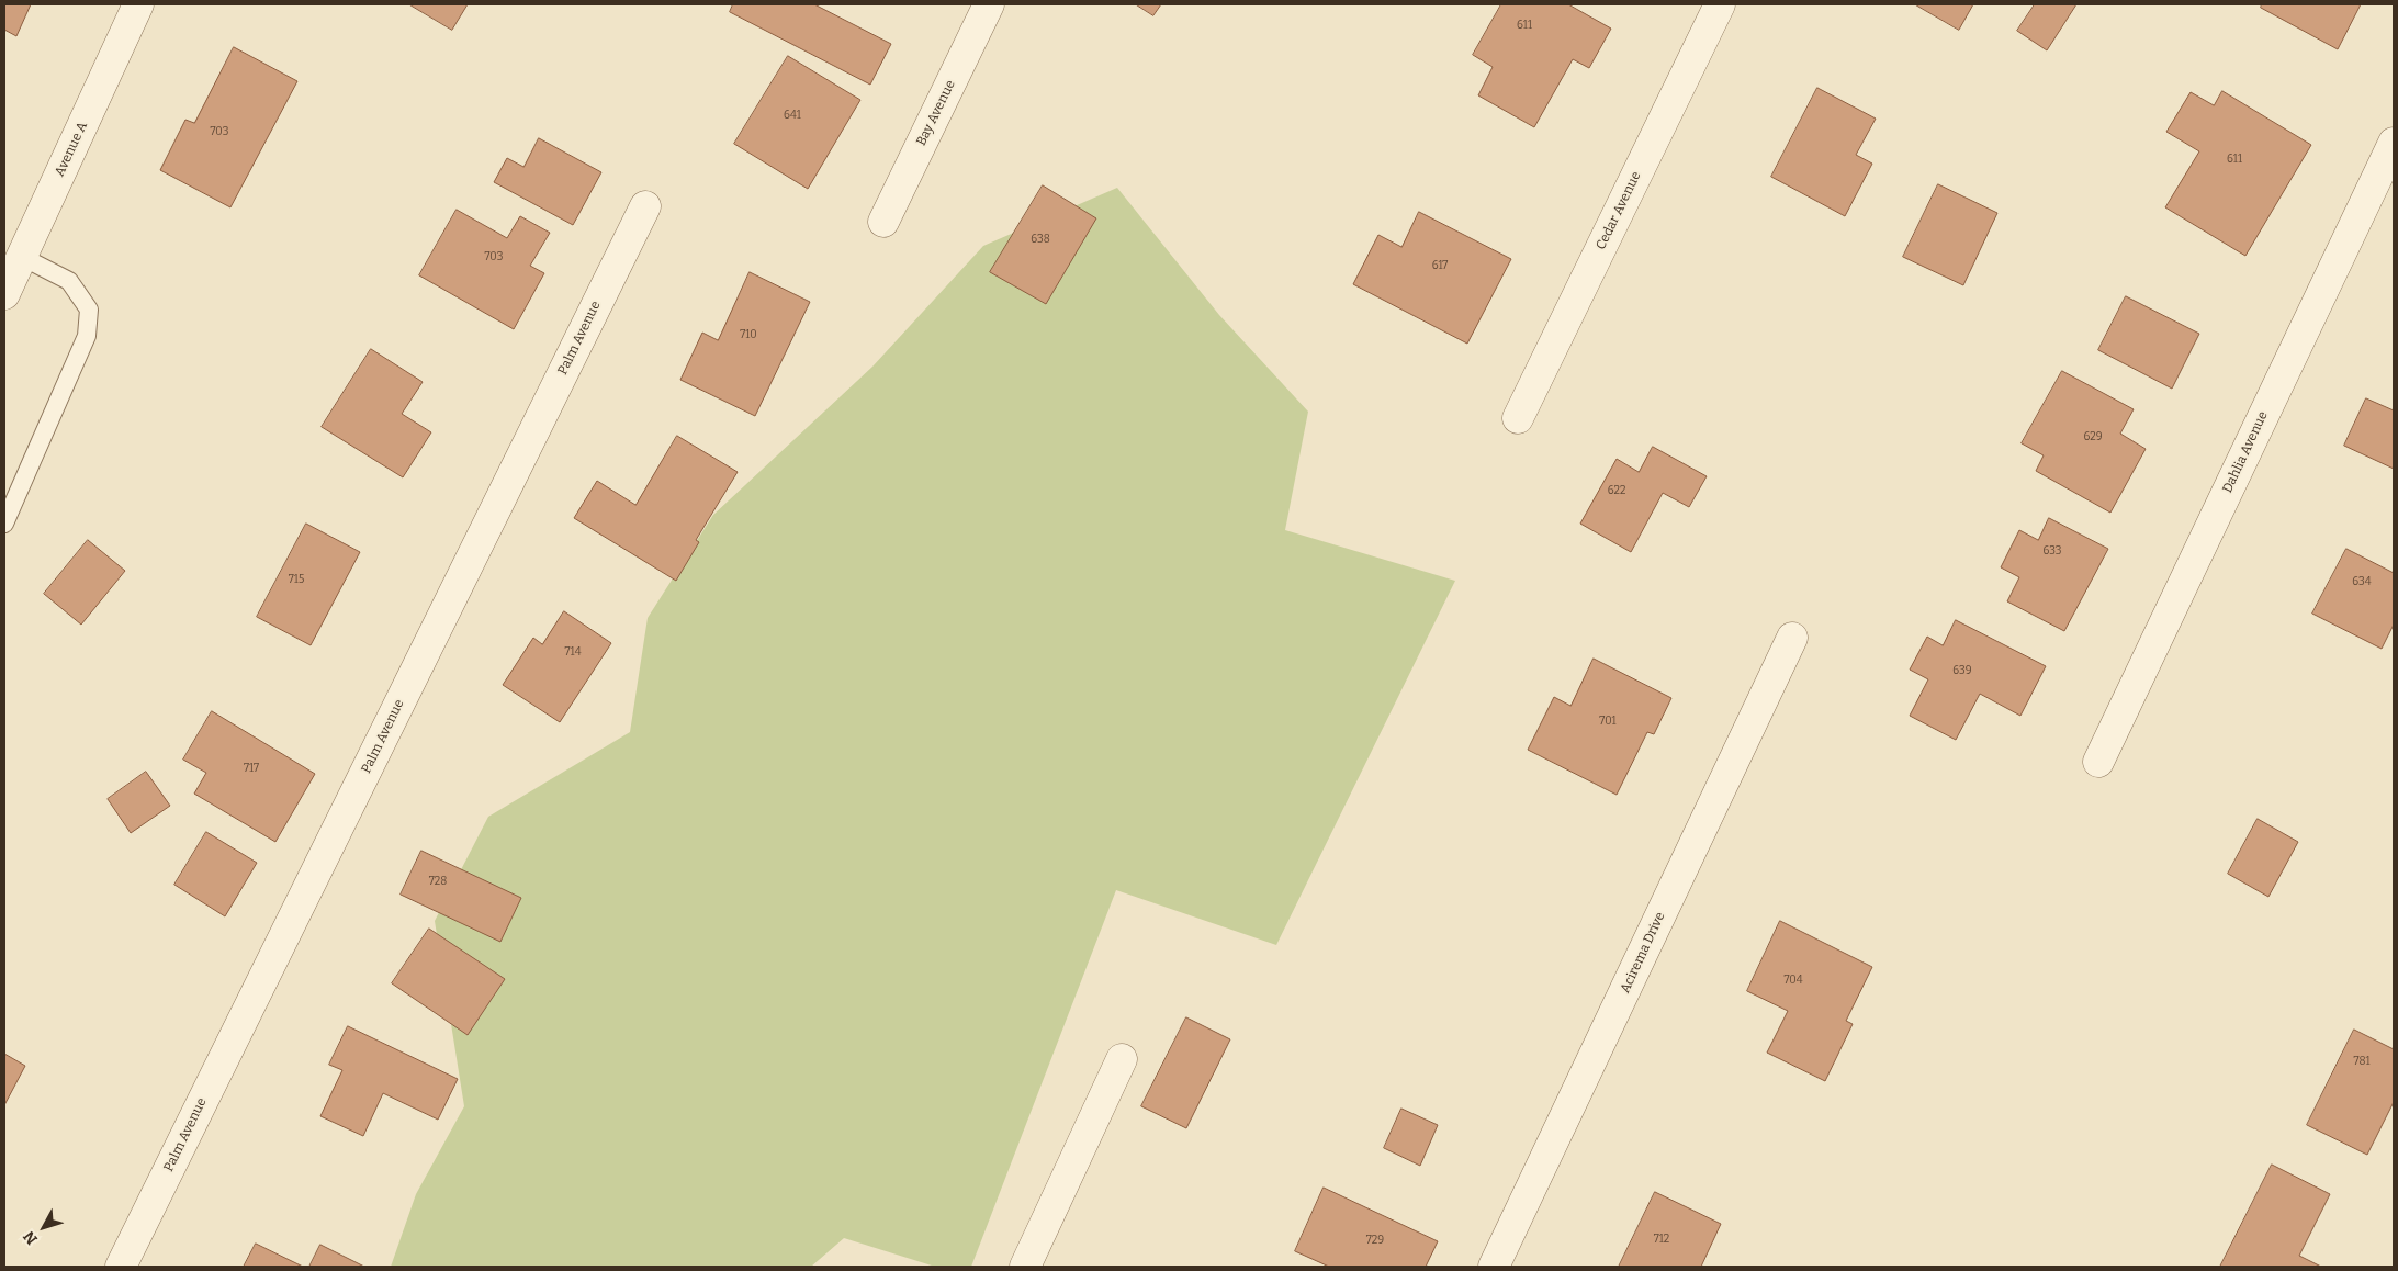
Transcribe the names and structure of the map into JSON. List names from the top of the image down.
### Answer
{
  "streets": {
    "street": [
      "Bay Avenue",
      "Avenue A",
      "Cedar Avenue",
      "Palm Avenue",
      "Dahlia Avenue",
      "Acirema Drive"
    ]
  },
  "house_numbers": [
    "611",
    "641",
    "703",
    "611",
    "638",
    "703",
    "617",
    "710",
    "629",
    "622",
    "633",
    "715",
    "634",
    "714",
    "639",
    "701",
    "717",
    "728",
    "704",
    "781",
    "712",
    "729"
  ],
  "north": "bottom left"
}
